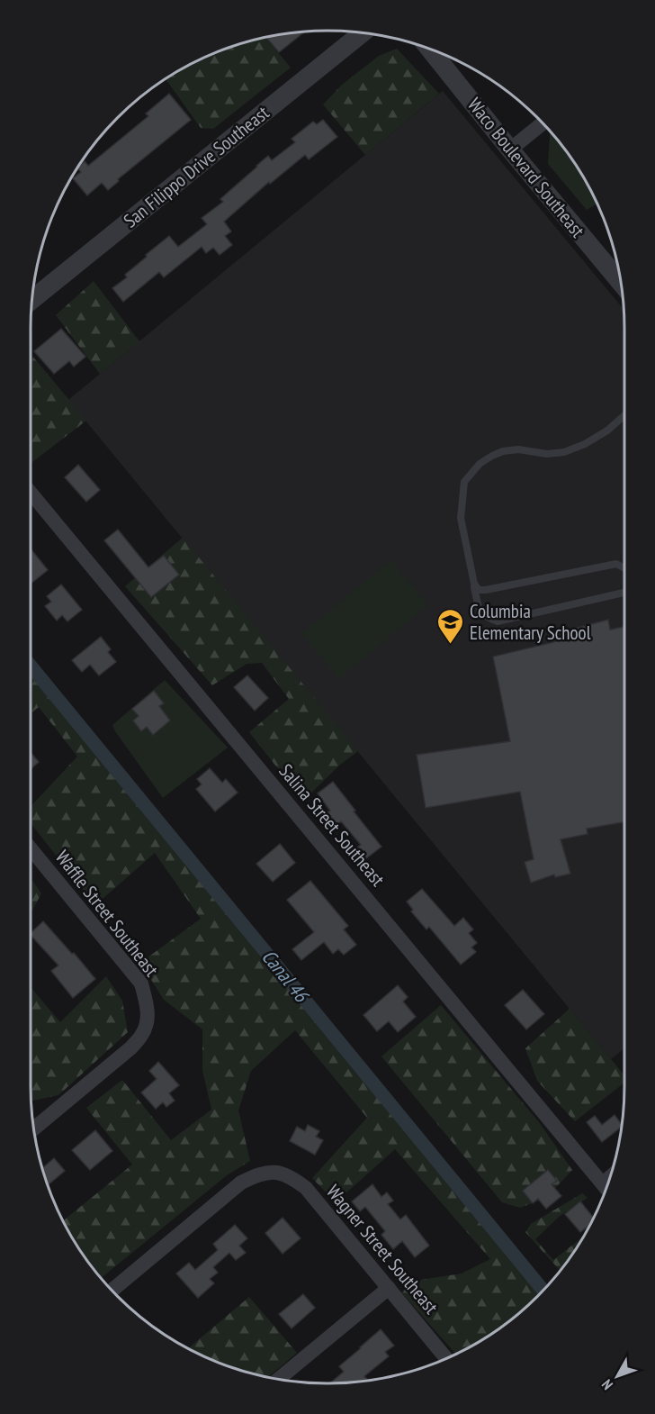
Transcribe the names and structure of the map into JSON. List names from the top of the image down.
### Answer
{
  "streets": {
    "street": [
      "San Filippo Drive Southeast",
      "Waco Boulevard Southeast",
      "Salina Street Southeast",
      "Waffle Street Southeast",
      "Wagner Street Southeast"
    ]
  },
  "water": ["Canal 46"],
  "places": {
    "school or university": ["Columbia Elementary School"]
  },
  "north": "bottom left"
}
